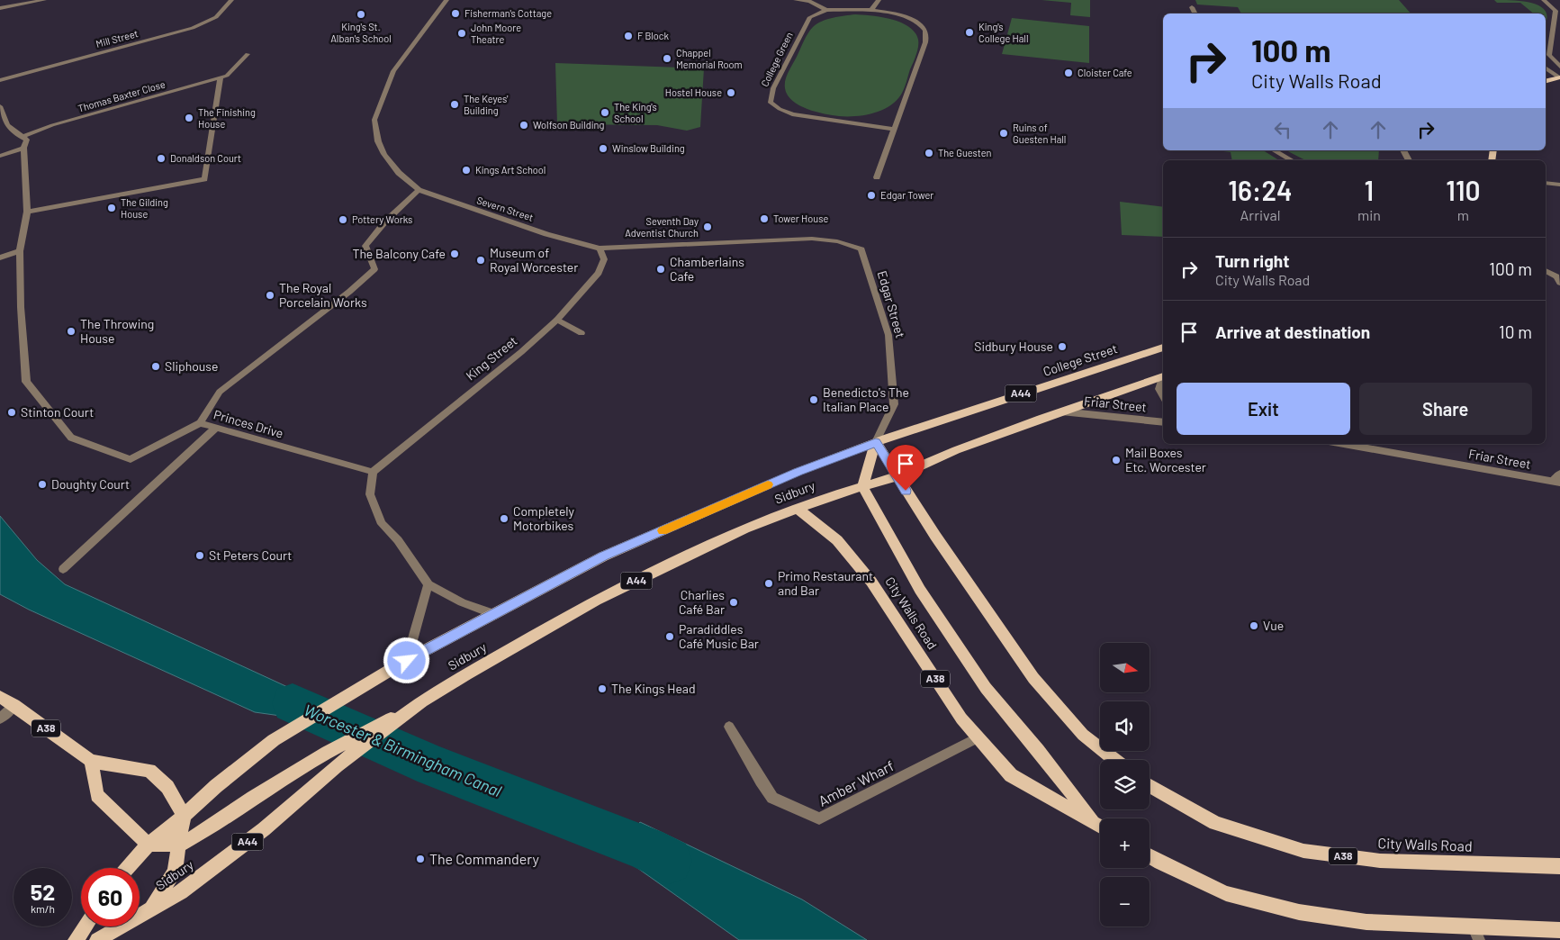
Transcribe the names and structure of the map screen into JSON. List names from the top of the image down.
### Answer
{
  "streets": {
    "main road": [
      "College Street",
      "A44",
      "Sidbury",
      "City Walls Road",
      "A38"
    ],
    "street": [
      "Mill Street",
      "College Green",
      "Thomas Baxter Close",
      "Severn Street",
      "Edgar Street",
      "King Street",
      "Friar Street",
      "Princes Drive",
      "Amber Wharf"
    ]
  },
  "crossings": [
    ["Thomas Baxter Close", "Princes Drive"],
    ["Severn Street", "Edgar Street"],
    ["Severn Street", "King Street"],
    ["Edgar Street", "College Street"],
    ["Edgar Street", "Sidbury"],
    ["King Street", "Princes Drive"],
    ["College Street", "Sidbury"],
    ["A44", "Friar Street"],
    ["A44", "Sidbury"],
    ["Sidbury", "City Walls Road"],
    ["Sidbury", "A38"],
    ["City Walls Road", "Amber Wharf"]
  ],
  "water": ["Worcester & Birmingham Canal"],
  "places": [
    "Fisherman's Cottage",
    "King's St. Alban's School",
    "King's College Hall",
    "John Moore Theatre",
    "F Block",
    "Chappel Memorial Room",
    "Cloister Cafe",
    "Hostel House",
    "The Keyes' Building",
    "The King's School",
    "The Finishing House",
    "Wolfson Building",
    "Ruins of Guesten Hall",
    "Winslow Building",
    "The Guesten",
    "Donaldson Court",
    "Kings Art School",
    "Edgar Tower",
    "The Gilding House",
    "Tower House",
    "Pottery Works",
    "Seventh Day Adventist Church",
    "The Balcony Cafe",
    "Museum of Royal Worcester",
    "Chamberlains Cafe",
    "The Royal Porcelain Works",
    "The Throwing House",
    "Sidbury House",
    "Sliphouse",
    "Benedicto's The Italian Place",
    "Stinton Court",
    "Mail Boxes Etc. Worcester",
    "Doughty Court",
    "Completely Motorbikes",
    "St Peters Court",
    "Primo Restaurant and Bar",
    "Charlies Café Bar",
    "Vue",
    "Paradiddles Café Music Bar",
    "The Kings Head",
    "The Commandery"
  ],
  "north": "right",
  "page": {
    "turn": ["100 m", "City Walls Road"],
    "eta": [
      "16:24",
      "Arrival",
      "1",
      "min",
      "110",
      "m"
    ],
    "list": [
      {
        "name": "Turn right",
        "note": "City Walls Road",
        "value": "100 m"
      },
      {
        "name": "Arrive at destination",
        "value": "10 m"
      }
    ],
    "buttons": ["Exit", "Share"],
    "map_buttons": ["+", "−"],
    "speed": "52 km/h",
    "limit": "60"
  }
}
